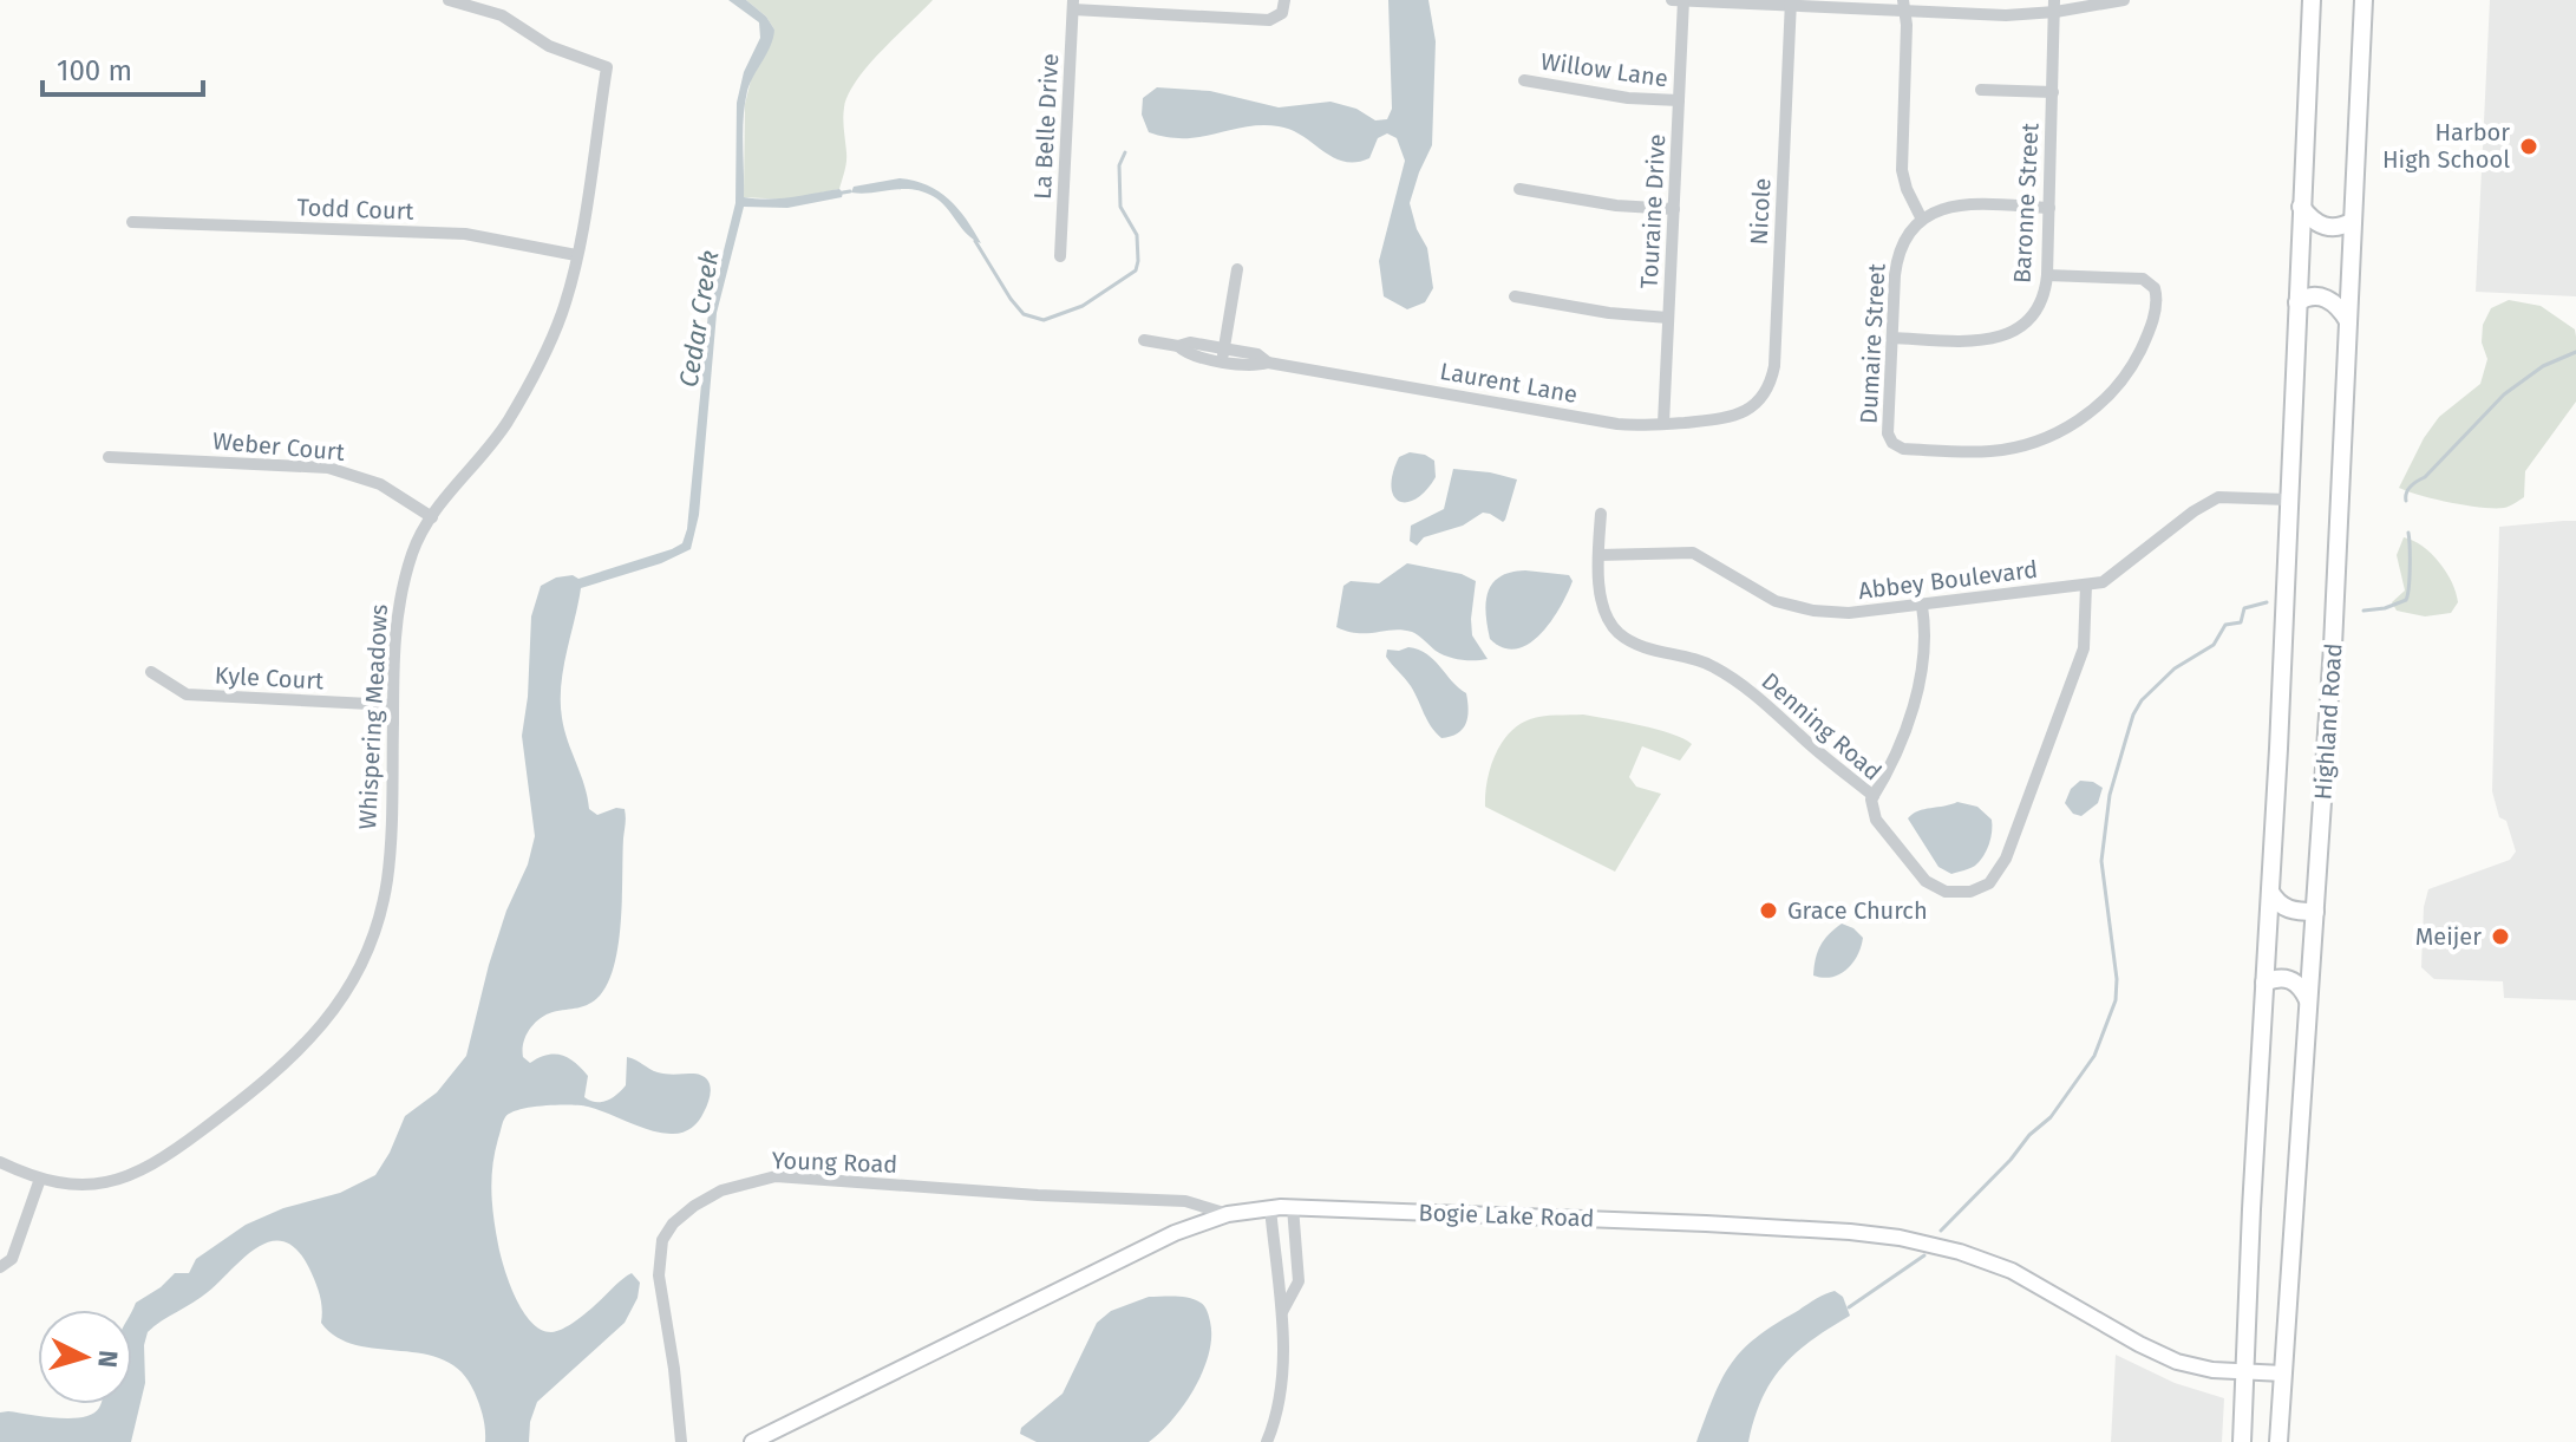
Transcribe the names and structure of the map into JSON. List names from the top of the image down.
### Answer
{
  "streets": {
    "highway": ["Highland Road"],
    "main road": ["Bogie Lake Road"],
    "street": [
      "Willow Lane",
      "La Belle Drive",
      "Baronne Street",
      "Todd Court",
      "Touraine Drive",
      "Nicole",
      "Dumaire Street",
      "Laurent Lane",
      "Weber Court",
      "Abbey Boulevard",
      "Kyle Court",
      "Whispering Meadows",
      "Denning Road",
      "Young Road"
    ]
  },
  "crossings": [
    ["Willow Lane", "Touraine Drive"],
    ["Baronne Street", "Dumaire Street"],
    ["Todd Court", "Whispering Meadows"],
    ["Touraine Drive", "Laurent Lane"],
    ["Nicole", "Laurent Lane"],
    ["Weber Court", "Whispering Meadows"],
    ["Abbey Boulevard", "Highland Road"],
    ["Abbey Boulevard", "Denning Road"],
    ["Kyle Court", "Whispering Meadows"],
    ["Highland Road", "Bogie Lake Road"],
    ["Young Road", "Bogie Lake Road"]
  ],
  "water": ["Cedar Creek"],
  "places": ["Harbor High School", "Grace Church", "Meijer"],
  "scale_bar": "100 m",
  "north": "right"
}
